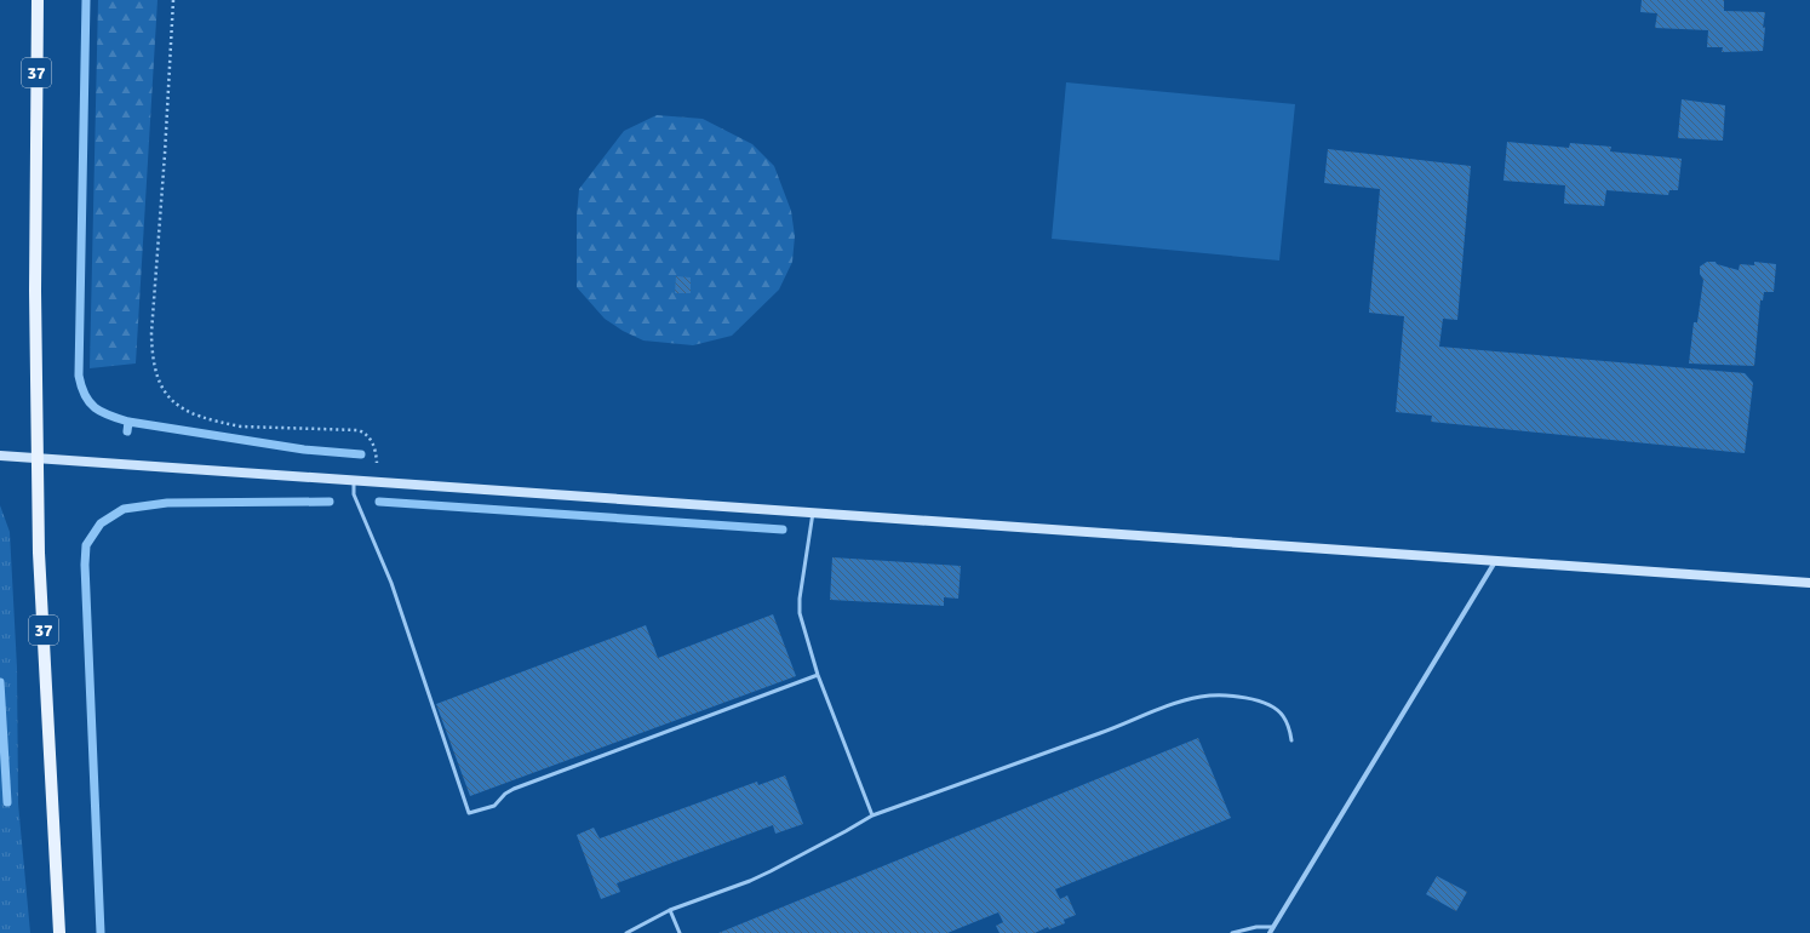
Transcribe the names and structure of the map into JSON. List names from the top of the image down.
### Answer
{
  "streets": {
    "main road": ["37"]
  }
}
